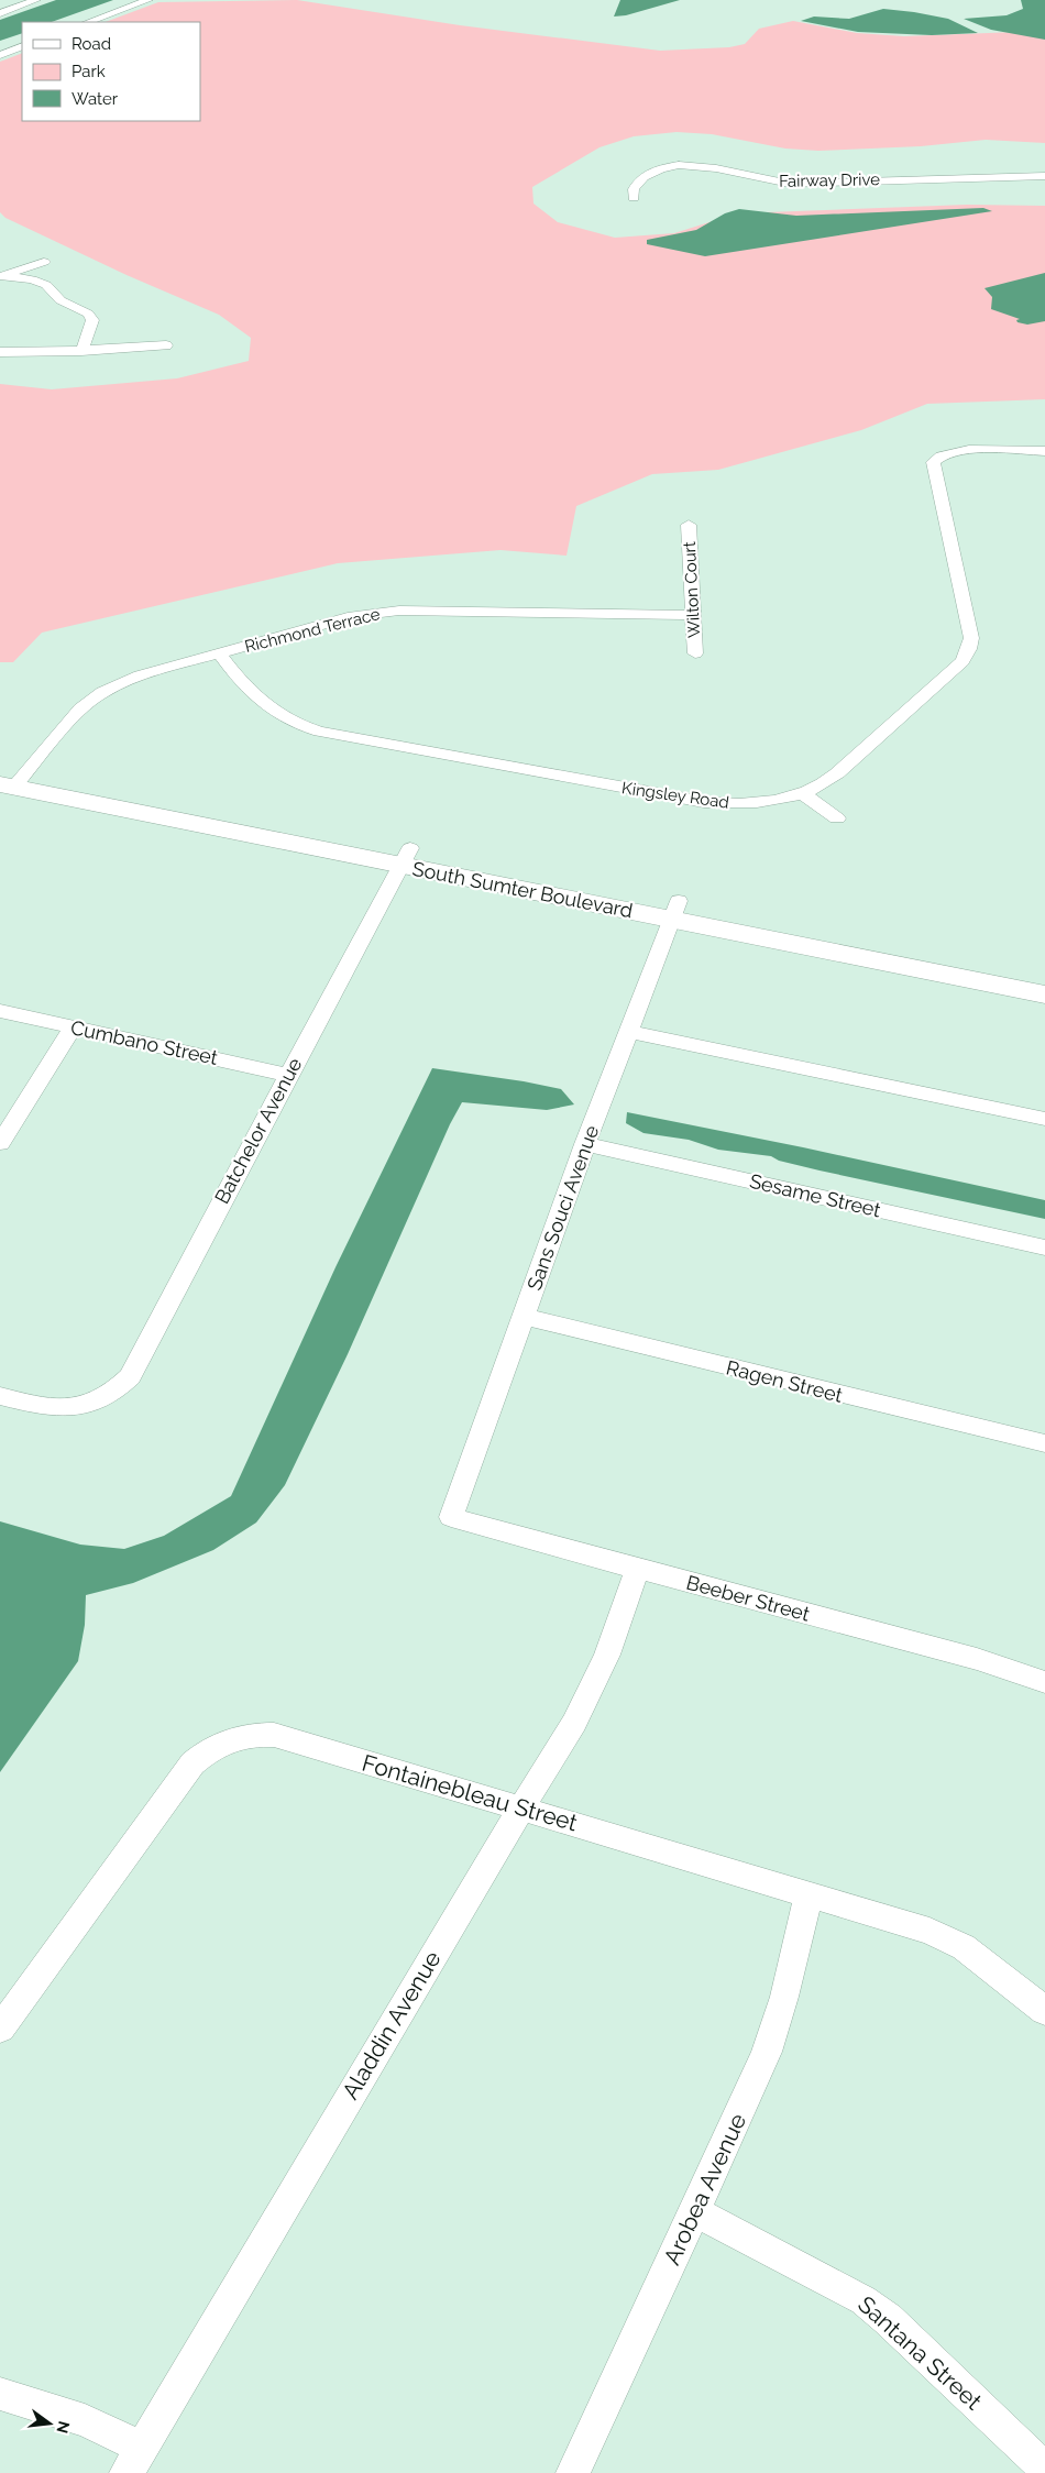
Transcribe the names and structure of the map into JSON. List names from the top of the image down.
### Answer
{
  "streets": {
    "main road": ["South Sumter Boulevard"],
    "street": [
      "Fairway Drive",
      "Wilton Court",
      "Richmond Terrace",
      "Kingsley Road",
      "Cumbano Street",
      "Batchelor Avenue",
      "Sesame Street",
      "Sans Souci Avenue",
      "Ragen Street",
      "Beeber Street",
      "Fontainebleau Street",
      "Aladdin Avenue",
      "Arobea Avenue",
      "Santana Street"
    ]
  },
  "crossings": [
    ["Wilton Court", "Richmond Terrace"],
    ["Richmond Terrace", "Kingsley Road"],
    ["Richmond Terrace", "South Sumter Boulevard"],
    ["South Sumter Boulevard", "Batchelor Avenue"],
    ["South Sumter Boulevard", "Sans Souci Avenue"],
    ["Cumbano Street", "Batchelor Avenue"],
    ["Sesame Street", "Sans Souci Avenue"],
    ["Sans Souci Avenue", "Ragen Street"],
    ["Sans Souci Avenue", "Beeber Street"],
    ["Beeber Street", "Aladdin Avenue"],
    ["Fontainebleau Street", "Aladdin Avenue"],
    ["Fontainebleau Street", "Arobea Avenue"],
    ["Arobea Avenue", "Santana Street"]
  ],
  "legend": ["Road", "Park", "Water"],
  "north": "right"
}
